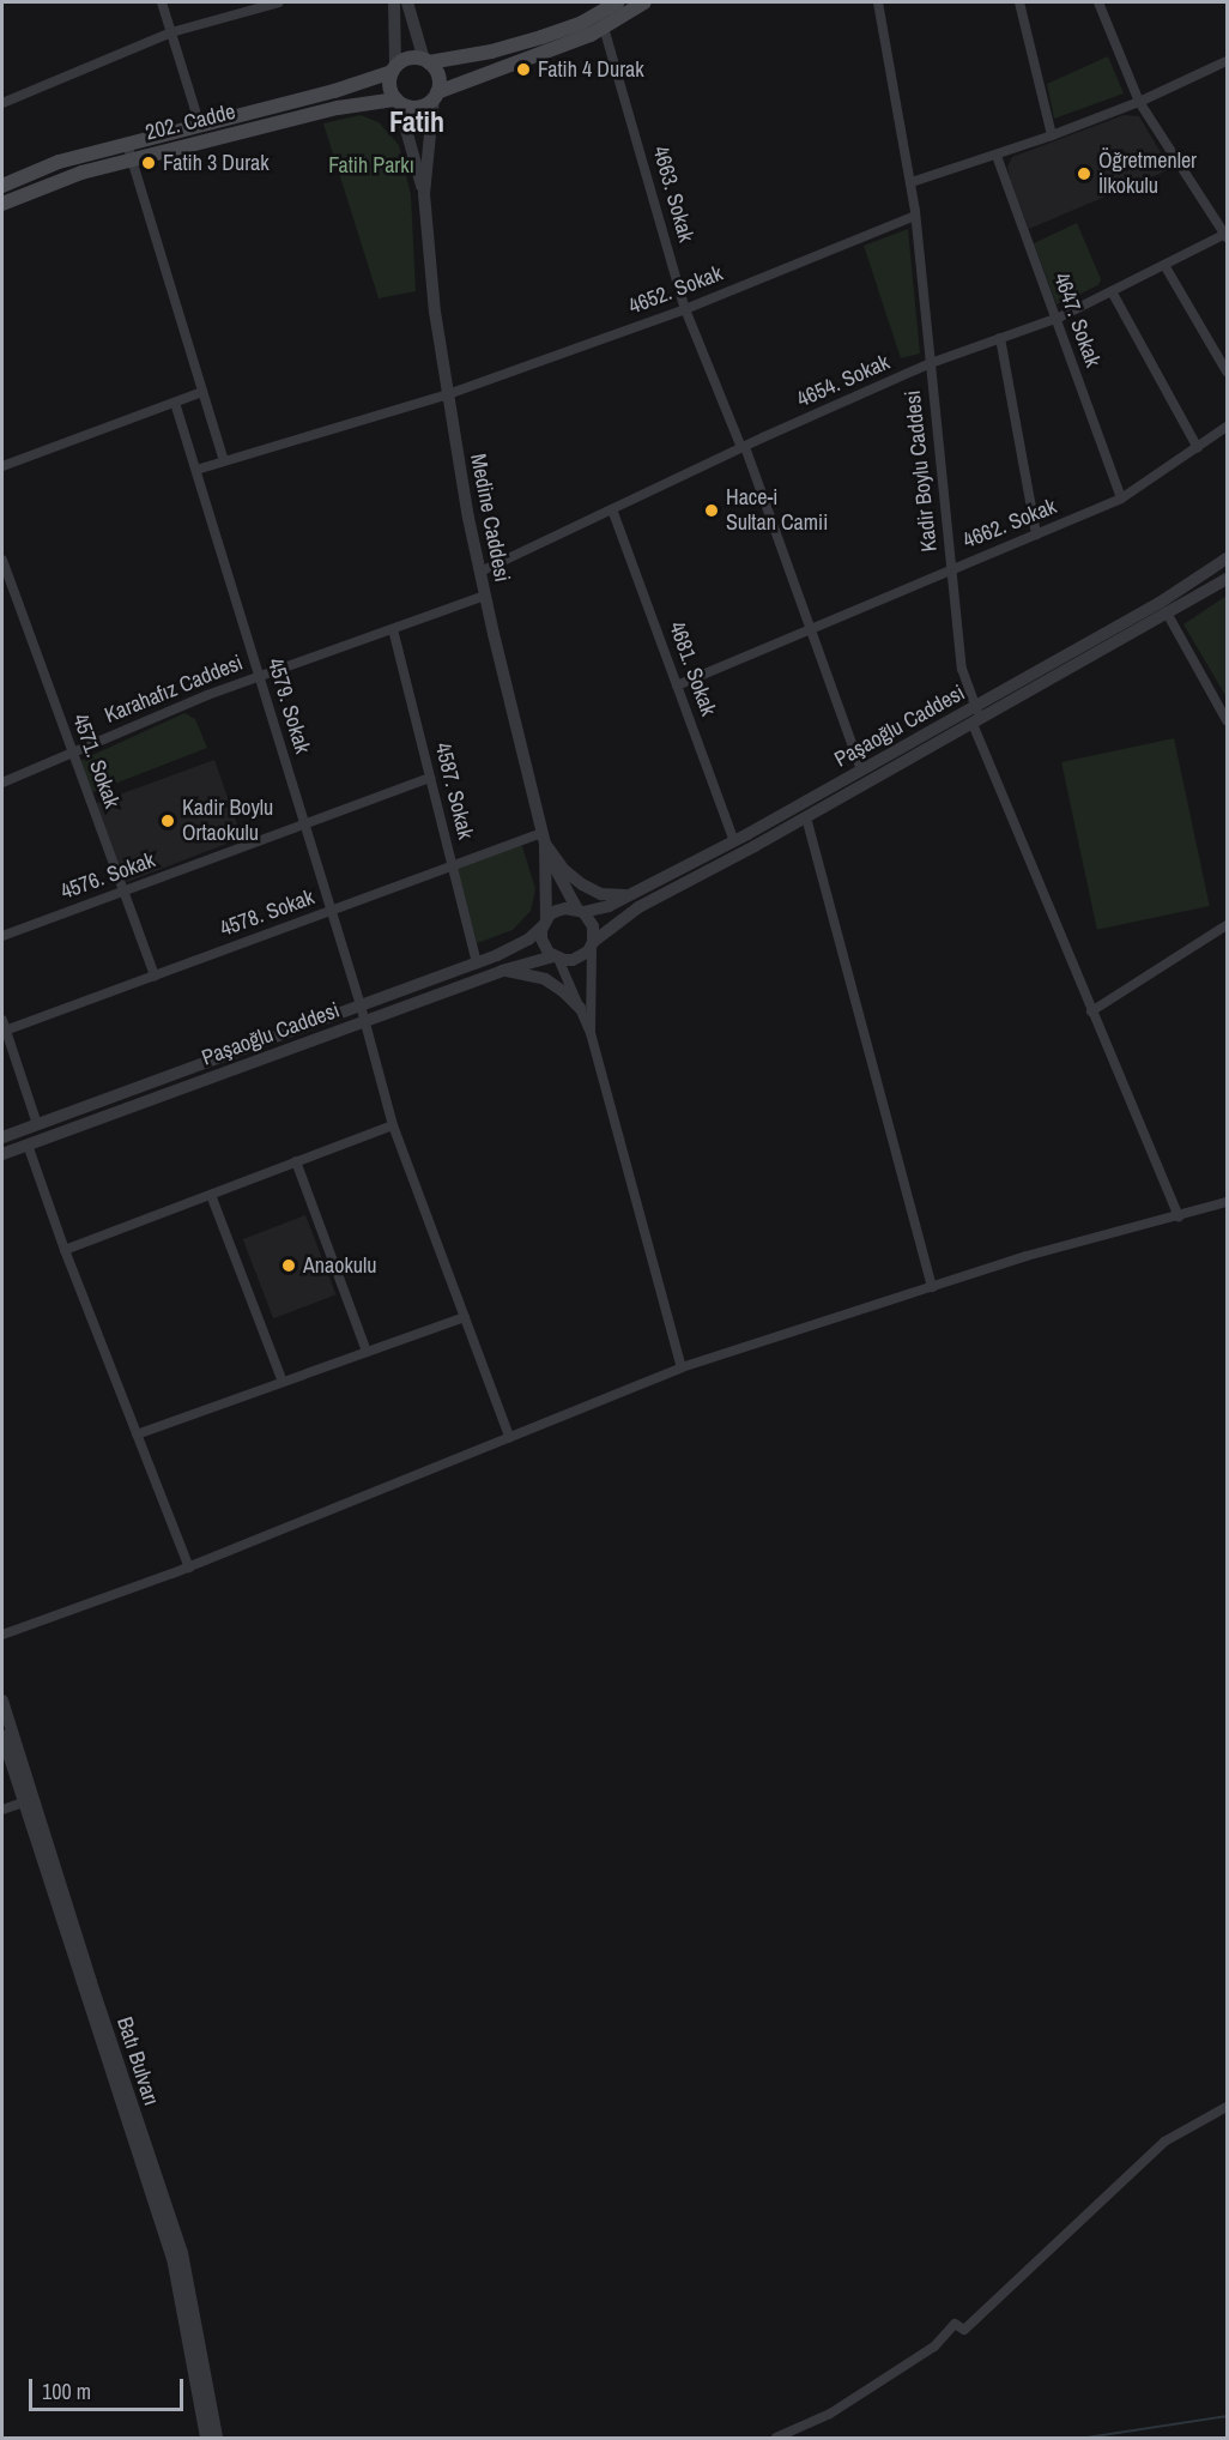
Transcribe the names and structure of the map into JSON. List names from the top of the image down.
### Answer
{
  "streets": {
    "main road": ["202. Cadde"],
    "street": [
      "4663. Sokak",
      "4652. Sokak",
      "4647. Sokak",
      "4654. Sokak",
      "Kadir Boylu Caddesi",
      "Medine Caddesi",
      "4662. Sokak",
      "4681. Sokak",
      "Karahafız Caddesi",
      "4579. Sokak",
      "Paşaoğlu Caddesi",
      "4571. Sokak",
      "4587. Sokak",
      "4576. Sokak",
      "4578. Sokak",
      "Batı Bulvarı"
    ]
  },
  "crossings": [
    ["202. Cadde", "Medine Caddesi"],
    ["4663. Sokak", "4652. Sokak"],
    ["4663. Sokak", "4654. Sokak"],
    ["4663. Sokak", "4662. Sokak"],
    ["4663. Sokak", "Paşaoğlu Caddesi"],
    ["4652. Sokak", "Kadir Boylu Caddesi"],
    ["4652. Sokak", "Medine Caddesi"],
    ["4652. Sokak", "4579. Sokak"],
    ["4647. Sokak", "4654. Sokak"],
    ["4647. Sokak", "4662. Sokak"],
    ["4654. Sokak", "Kadir Boylu Caddesi"],
    ["4654. Sokak", "Medine Caddesi"],
    ["4654. Sokak", "4681. Sokak"],
    ["Kadir Boylu Caddesi", "4662. Sokak"],
    ["Kadir Boylu Caddesi", "Paşaoğlu Caddesi"],
    ["Medine Caddesi", "Karahafız Caddesi"],
    ["Medine Caddesi", "Paşaoğlu Caddesi"],
    ["Medine Caddesi", "4578. Sokak"],
    ["4662. Sokak", "4681. Sokak"],
    ["4681. Sokak", "Paşaoğlu Caddesi"],
    ["Karahafız Caddesi", "4579. Sokak"],
    ["Karahafız Caddesi", "4571. Sokak"],
    ["Karahafız Caddesi", "4587. Sokak"],
    ["4579. Sokak", "Paşaoğlu Caddesi"],
    ["4579. Sokak", "4576. Sokak"],
    ["4579. Sokak", "4578. Sokak"],
    ["Paşaoğlu Caddesi", "4587. Sokak"],
    ["4571. Sokak", "4576. Sokak"],
    ["4571. Sokak", "4578. Sokak"],
    ["4587. Sokak", "4576. Sokak"],
    ["4587. Sokak", "4578. Sokak"]
  ],
  "districts": ["Fatih"],
  "parks": ["Fatih Parkı"],
  "places": [
    "Fatih 4 Durak",
    "Fatih 3 Durak",
    "Öğretmenler İlkokulu",
    "Hace-i Sultan Camii",
    "Kadir Boylu Ortaokulu",
    "Anaokulu"
  ],
  "scale_bar": "100 m"
}
